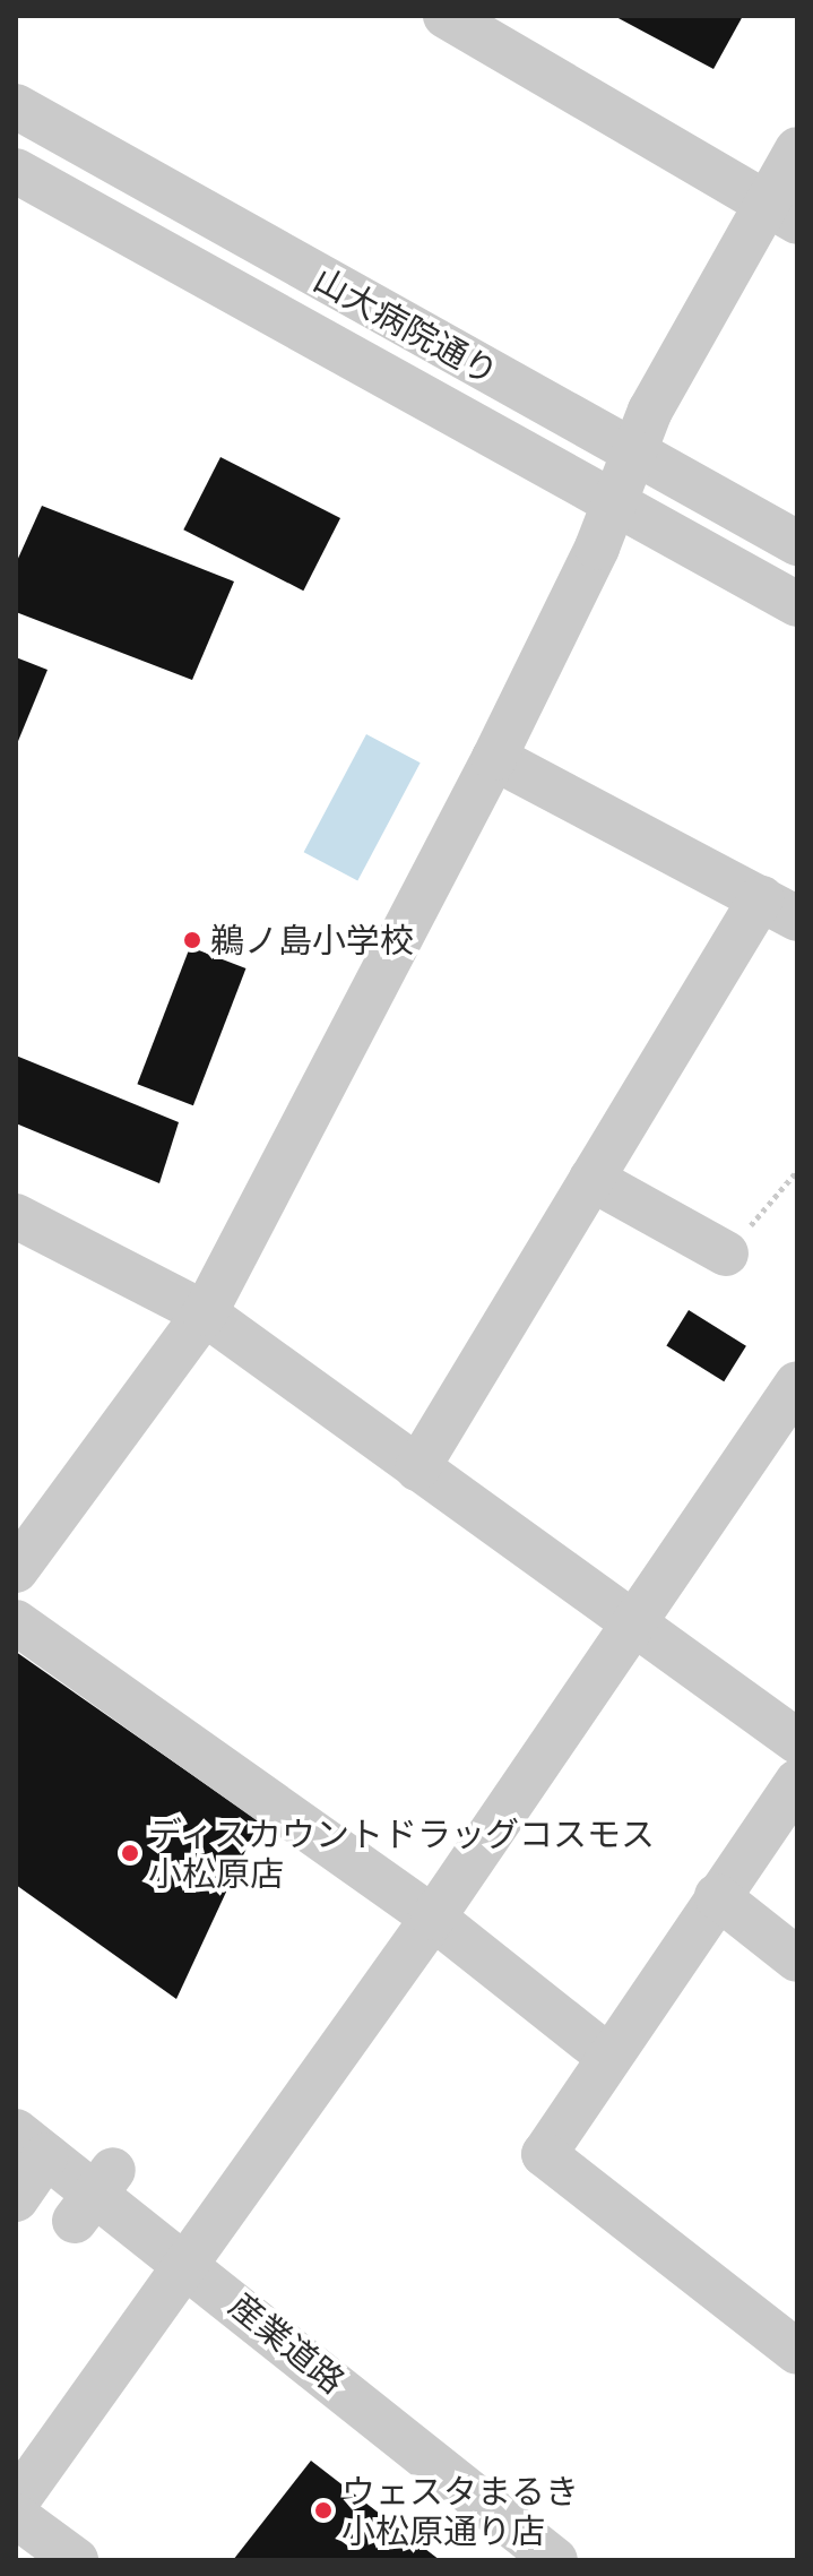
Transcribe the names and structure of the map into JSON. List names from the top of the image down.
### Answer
{
  "streets": {
    "street": ["山大病院通り", "産業道路"]
  },
  "places": ["鵜ノ島小学校", "ディスカウントドラッグコスモス 小松原店", "ウェスタまるき 小松原通り店"]
}
